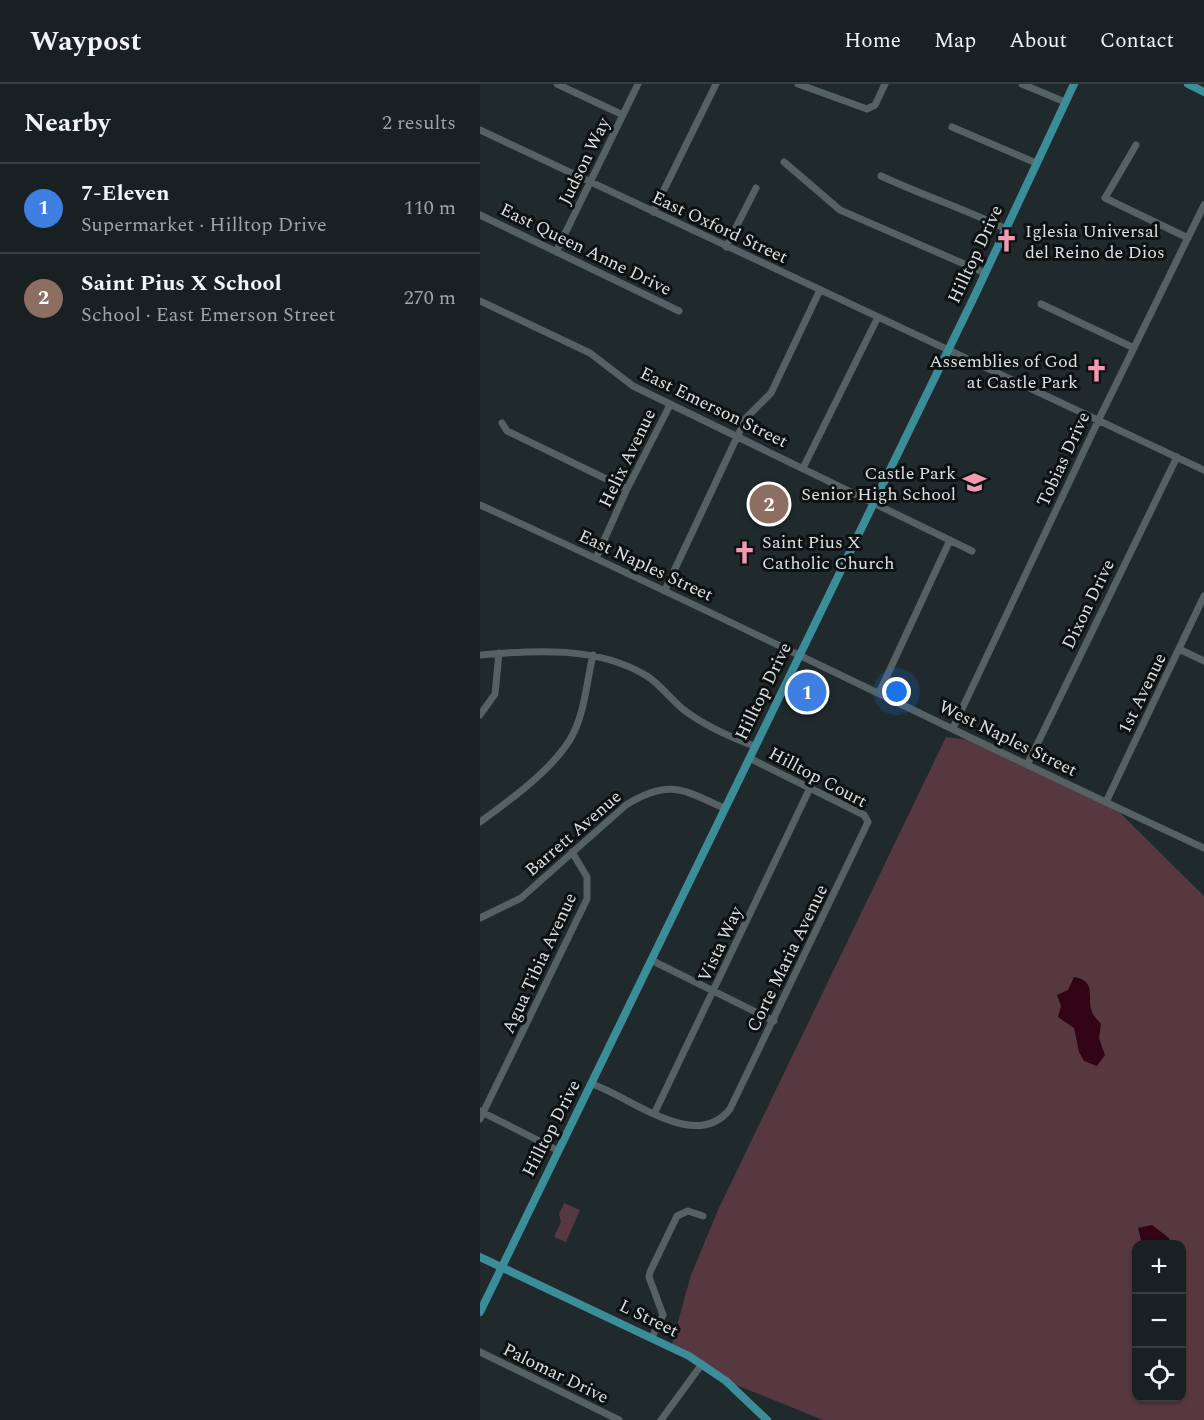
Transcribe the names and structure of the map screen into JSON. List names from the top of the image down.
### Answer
{
  "streets": {
    "main road": ["Hilltop Drive", "L Street"],
    "street": [
      "Judson Way",
      "East Oxford Street",
      "East Queen Anne Drive",
      "East Emerson Street",
      "Helix Avenue",
      "Tobias Drive",
      "East Naples Street",
      "Dixon Drive",
      "1st Avenue",
      "West Naples Street",
      "Hilltop Court",
      "Barrett Avenue",
      "Vista Way",
      "Corte Maria Avenue",
      "Agua Tibia Avenue",
      "Palomar Drive"
    ]
  },
  "crossings": [
    ["Judson Way", "East Oxford Street"],
    ["Judson Way", "East Queen Anne Drive"],
    ["East Oxford Street", "Hilltop Drive"],
    ["East Oxford Street", "Tobias Drive"],
    ["East Oxford Street", "Dixon Drive"],
    ["Hilltop Drive", "East Emerson Street"],
    ["Hilltop Drive", "East Naples Street"],
    ["Hilltop Drive", "West Naples Street"],
    ["Hilltop Drive", "Hilltop Court"],
    ["Hilltop Drive", "Barrett Avenue"],
    ["Hilltop Drive", "Corte Maria Avenue"],
    ["Hilltop Drive", "L Street"],
    ["East Emerson Street", "Helix Avenue"],
    ["Helix Avenue", "East Naples Street"],
    ["Tobias Drive", "West Naples Street"],
    ["East Naples Street", "West Naples Street"],
    ["Dixon Drive", "West Naples Street"],
    ["1st Avenue", "West Naples Street"],
    ["Hilltop Court", "Vista Way"],
    ["Hilltop Court", "Corte Maria Avenue"],
    ["Barrett Avenue", "Agua Tibia Avenue"],
    ["Vista Way", "Corte Maria Avenue"]
  ],
  "places": {
    "church": ["Iglesia Universal del Reino de Dios", "Assemblies of God at Castle Park", "Saint Pius X Catholic Church"],
    "school or university": ["Castle Park Senior High School"]
  },
  "page": {
    "header": "Waypost",
    "nav": [
      "Home",
      "Map",
      "About",
      "Contact"
    ],
    "heading": ["Nearby", "2 results"],
    "list": [
      {
        "mark": "1",
        "name": "7-Eleven",
        "note": "Supermarket · Hilltop Drive",
        "value": "110 m"
      },
      {
        "mark": "2",
        "name": "Saint Pius X School",
        "note": "School · East Emerson Street",
        "value": "270 m"
      }
    ],
    "pins": ["2", "1"],
    "map_buttons": ["+", "−"]
  }
}
